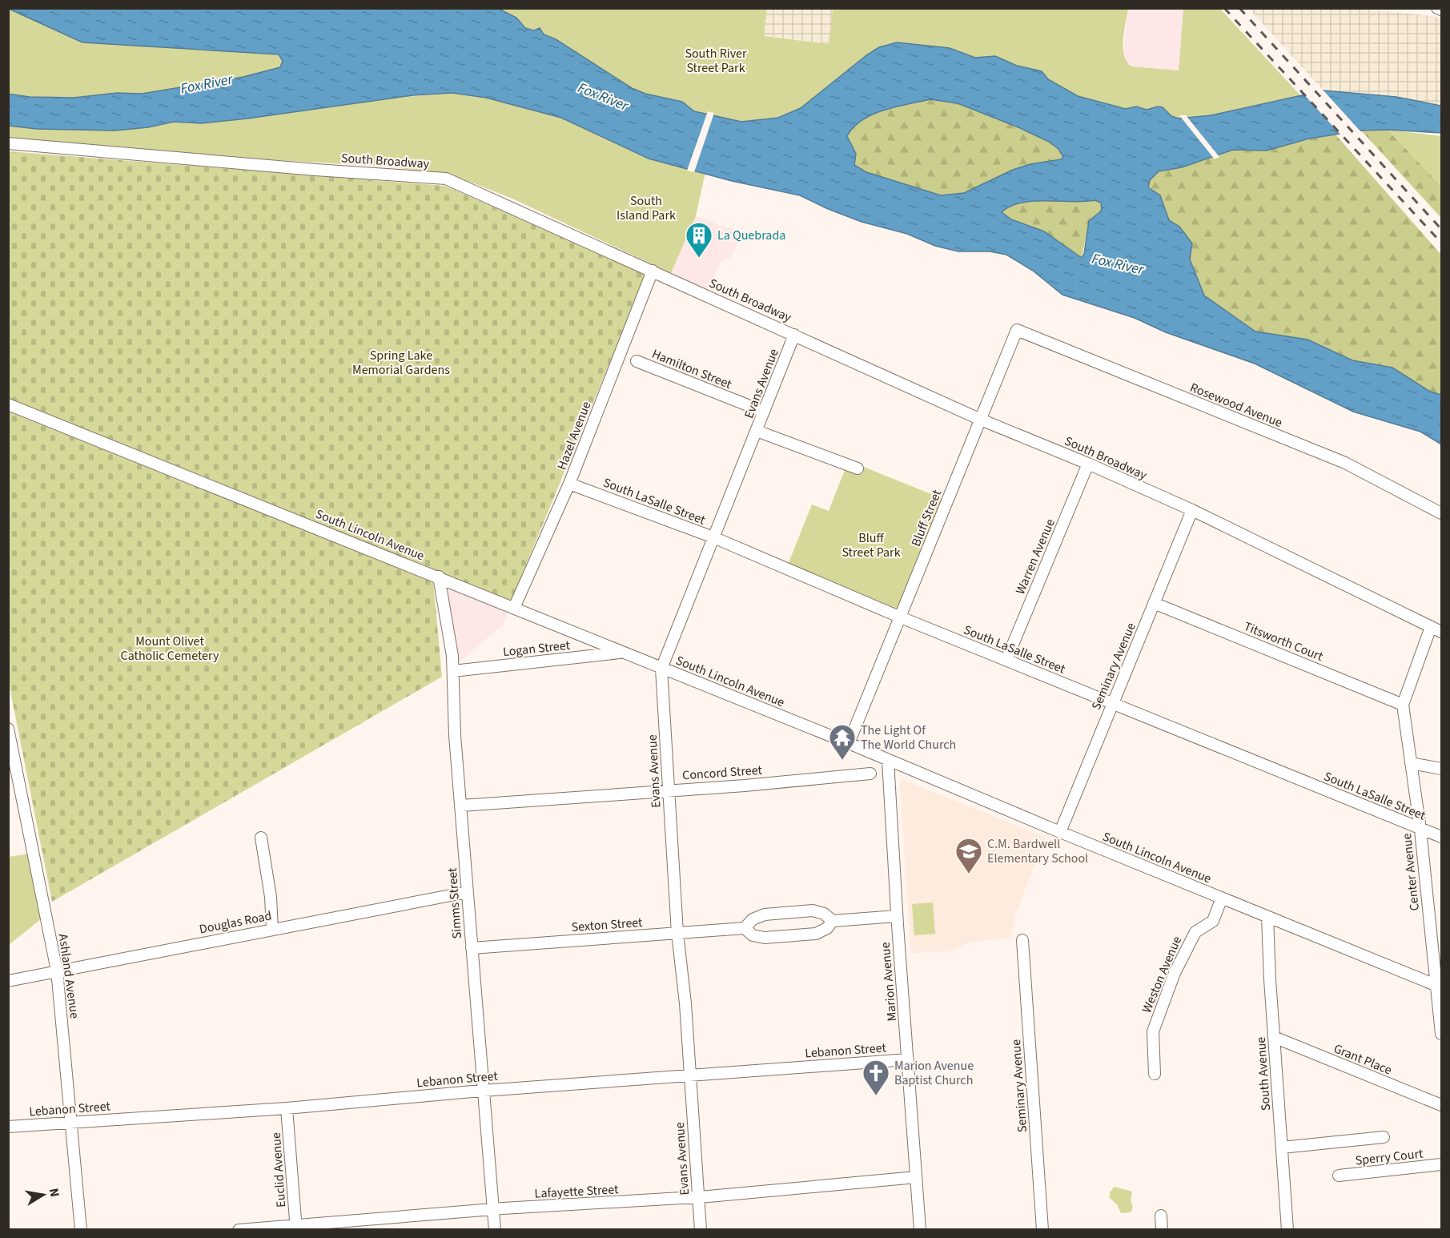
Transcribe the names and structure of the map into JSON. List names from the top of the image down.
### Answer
{
  "streets": {
    "street": [
      "South Broadway",
      "Hamilton Street",
      "Evans Avenue",
      "Rosewood Avenue",
      "Hazel Avenue",
      "South LaSalle Street",
      "Bluff Street",
      "South Lincoln Avenue",
      "Warren Avenue",
      "Titsworth Court",
      "Logan Street",
      "Seminary Avenue",
      "Concord Street",
      "Center Avenue",
      "Simms Street",
      "Douglas Road",
      "Sexton Street",
      "Weston Avenue",
      "Ashland Avenue",
      "Marion Avenue",
      "Lebanon Street",
      "Grant Place",
      "South Avenue",
      "Sperry Court",
      "Euclid Avenue",
      "Lafayette Street"
    ]
  },
  "crossings": [
    ["South Broadway", "Evans Avenue"],
    ["South Broadway", "Hazel Avenue"],
    ["South Broadway", "Bluff Street"],
    ["South Broadway", "Warren Avenue"],
    ["South Broadway", "Seminary Avenue"],
    ["South Broadway", "Center Avenue"],
    ["Hamilton Street", "Evans Avenue"],
    ["Evans Avenue", "South LaSalle Street"],
    ["Evans Avenue", "South Lincoln Avenue"],
    ["Evans Avenue", "Concord Street"],
    ["Evans Avenue", "Sexton Street"],
    ["Evans Avenue", "Lebanon Street"],
    ["Evans Avenue", "Lafayette Street"],
    ["Rosewood Avenue", "Bluff Street"],
    ["Hazel Avenue", "South LaSalle Street"],
    ["Hazel Avenue", "South Lincoln Avenue"],
    ["South LaSalle Street", "Bluff Street"],
    ["South LaSalle Street", "Warren Avenue"],
    ["South LaSalle Street", "Seminary Avenue"],
    ["South LaSalle Street", "Center Avenue"],
    ["Bluff Street", "South Lincoln Avenue"],
    ["South Lincoln Avenue", "Logan Street"],
    ["South Lincoln Avenue", "Seminary Avenue"],
    ["South Lincoln Avenue", "Center Avenue"],
    ["South Lincoln Avenue", "Simms Street"],
    ["South Lincoln Avenue", "Weston Avenue"],
    ["South Lincoln Avenue", "Marion Avenue"],
    ["South Lincoln Avenue", "South Avenue"],
    ["Titsworth Court", "Seminary Avenue"],
    ["Titsworth Court", "Center Avenue"],
    ["Logan Street", "Simms Street"],
    ["Concord Street", "Simms Street"],
    ["Simms Street", "Douglas Road"],
    ["Simms Street", "Sexton Street"],
    ["Simms Street", "Lebanon Street"],
    ["Simms Street", "Lafayette Street"],
    ["Douglas Road", "Ashland Avenue"],
    ["Ashland Avenue", "Lebanon Street"],
    ["Marion Avenue", "Lebanon Street"],
    ["Marion Avenue", "Lafayette Street"],
    ["Lebanon Street", "Euclid Avenue"],
    ["Grant Place", "South Avenue"],
    ["South Avenue", "Sperry Court"],
    ["Euclid Avenue", "Lafayette Street"]
  ],
  "water": ["Fox River"],
  "parks": [
    "South River Street Park",
    "South Island Park",
    "Spring Lake Memorial Gardens",
    "Bluff Street Park",
    "Mount Olivet Catholic Cemetery"
  ],
  "places": {
    "building": ["La Quebrada"],
    "temple": ["The Light Of The World Church"],
    "school or university": ["C.M. Bardwell Elementary School"],
    "church": ["Marion Avenue Baptist Church"]
  },
  "north": "right"
}
